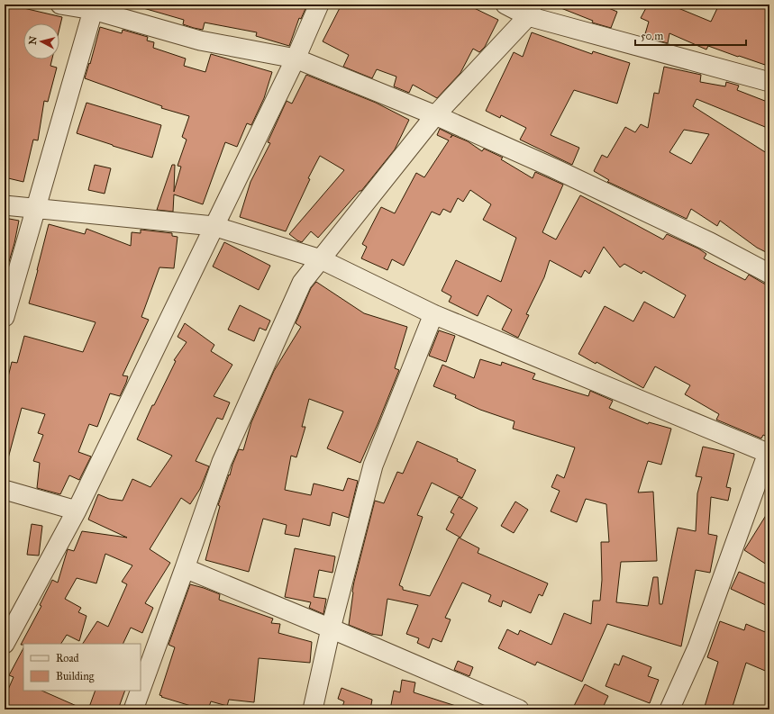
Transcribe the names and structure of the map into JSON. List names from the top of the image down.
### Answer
{
  "legend": ["Road", "Building"],
  "scale_bar": "50 m",
  "north": "left"
}
